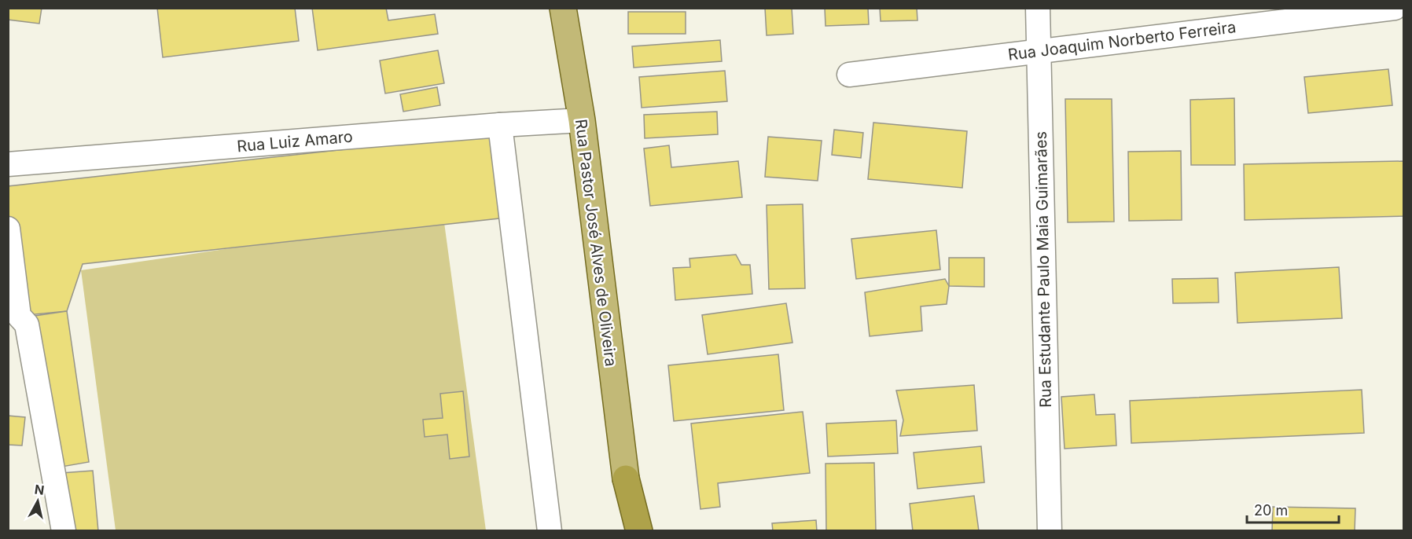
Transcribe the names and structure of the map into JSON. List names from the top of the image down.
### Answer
{
  "streets": {
    "highway": ["Rua Pastor José Alves de Oliveira"],
    "street": ["Rua Joaquim Norberto Ferreira", "Rua Luiz Amaro", "Rua Estudante Paulo Maia Guimarães"]
  },
  "crossings": [
    ["Rua Joaquim Norberto Ferreira", "Rua Estudante Paulo Maia Guimarães"],
    ["Rua Luiz Amaro", "Rua Pastor José Alves de Oliveira"]
  ],
  "scale_bar": "20 m",
  "north": "top"
}
